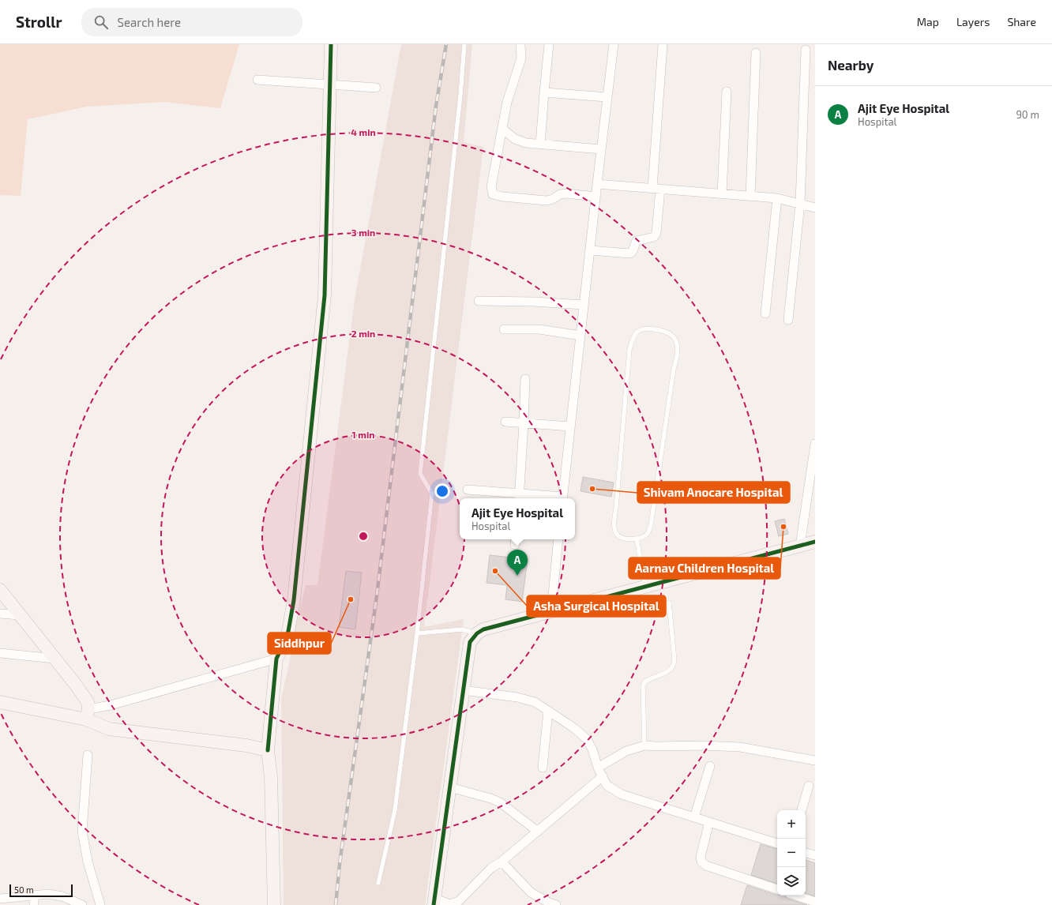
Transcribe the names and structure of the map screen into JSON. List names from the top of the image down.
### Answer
{
  "places": [
    "Shivam Anocare Hospital",
    "Aarnav Children Hospital",
    "Asha Surgical Hospital",
    "Siddhpur"
  ],
  "scale_bar": "50 m",
  "page": {
    "header": "Strollr",
    "search": "Search here",
    "nav": ["Map", "Layers", "Share"],
    "heading": "Nearby",
    "list": [
      {
        "mark": "A",
        "name": "Ajit Eye Hospital",
        "note": "Hospital",
        "value": "90 m"
      }
    ],
    "popup": ["Ajit Eye Hospital", "Hospital"],
    "pins": "A",
    "map_buttons": ["+", "−"],
    "scale": "50 m"
  },
  "rings": [
    "4 min",
    "3 min",
    "2 min",
    "1 min"
  ]
}
